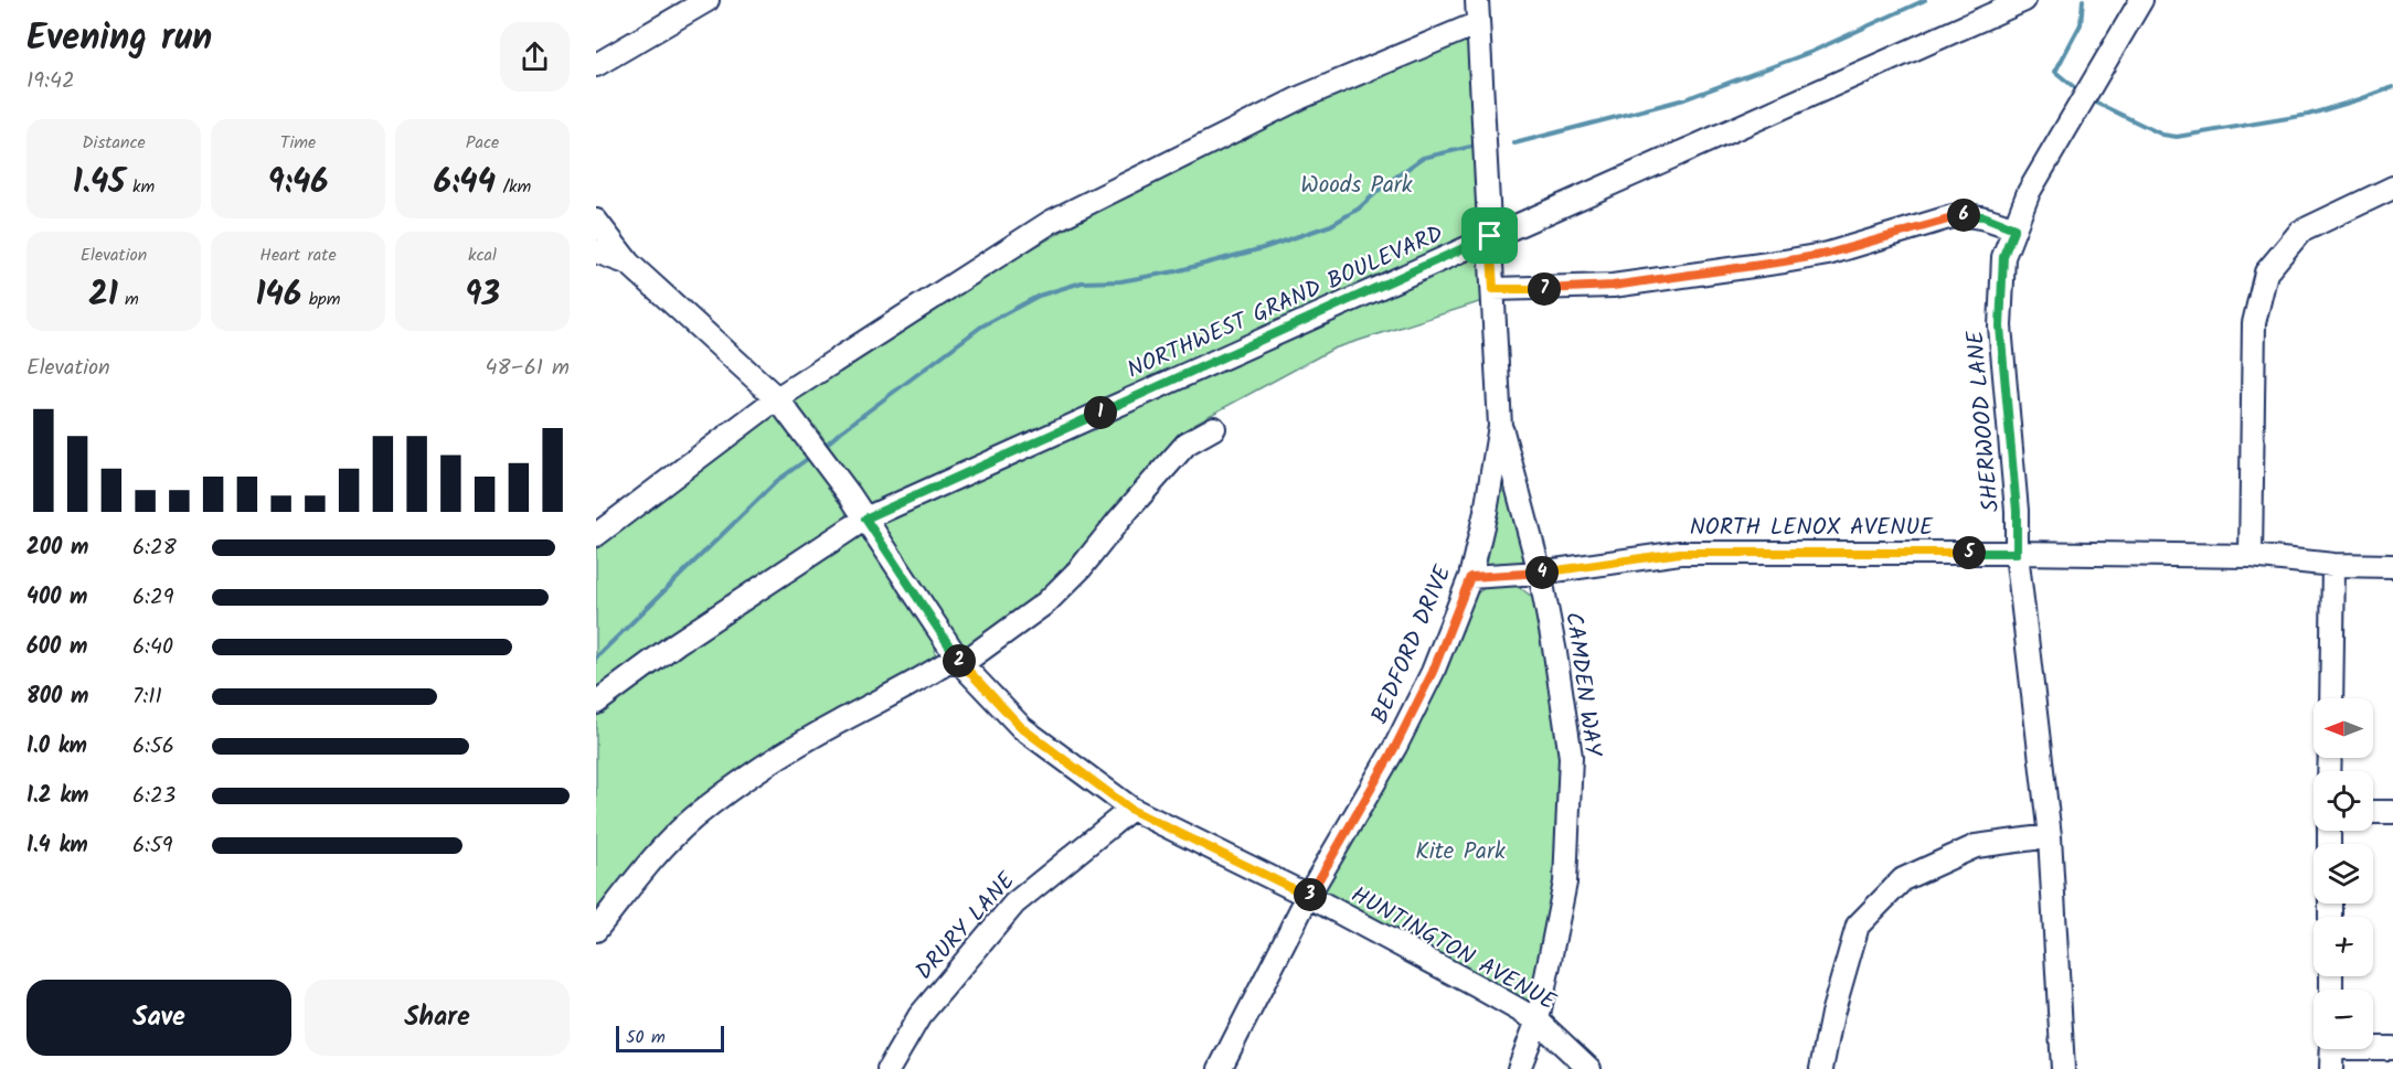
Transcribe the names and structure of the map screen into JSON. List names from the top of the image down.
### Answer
{
  "streets": {
    "street": [
      "NORTHWEST GRAND BOULEVARD",
      "SHERWOOD LANE",
      "NORTH LENOX AVENUE",
      "BEDFORD DRIVE",
      "CAMDEN WAY",
      "DRURY LANE",
      "HUNTINGTON AVENUE"
    ]
  },
  "crossings": [
    ["NORTHWEST GRAND BOULEVARD", "BEDFORD DRIVE"],
    ["NORTHWEST GRAND BOULEVARD", "HUNTINGTON AVENUE"],
    ["SHERWOOD LANE", "NORTH LENOX AVENUE"],
    ["NORTH LENOX AVENUE", "BEDFORD DRIVE"],
    ["NORTH LENOX AVENUE", "CAMDEN WAY"],
    ["BEDFORD DRIVE", "CAMDEN WAY"],
    ["BEDFORD DRIVE", "HUNTINGTON AVENUE"],
    ["CAMDEN WAY", "HUNTINGTON AVENUE"],
    ["DRURY LANE", "HUNTINGTON AVENUE"]
  ],
  "parks": ["Woods Park", "Kite Park"],
  "scale_bar": "50 m",
  "north": "left",
  "page": {
    "heading": ["Evening run", "19:42"],
    "stats": [
      ["Distance", "1.45 km"],
      ["Time", "9:46"],
      ["Pace", "6:44 /km"],
      ["Elevation", "21 m"],
      ["Heart rate", "146 bpm"],
      ["kcal", "93"]
    ],
    "pins": [
      "6",
      "7",
      "1",
      "5",
      "4",
      "2",
      "3"
    ],
    "chart": ["Elevation", "48–61 m"],
    "list": [
      {
        "name": "200 m",
        "note": "6:28"
      },
      {
        "name": "400 m",
        "note": "6:29"
      },
      {
        "name": "600 m",
        "note": "6:40"
      },
      {
        "name": "800 m",
        "note": "7:11"
      },
      {
        "name": "1.0 km",
        "note": "6:56"
      },
      {
        "name": "1.2 km",
        "note": "6:23"
      },
      {
        "name": "1.4 km",
        "note": "6:59"
      }
    ],
    "map_buttons": ["+", "−"],
    "buttons": ["Save", "Share"],
    "scale": "50 m"
  }
}
